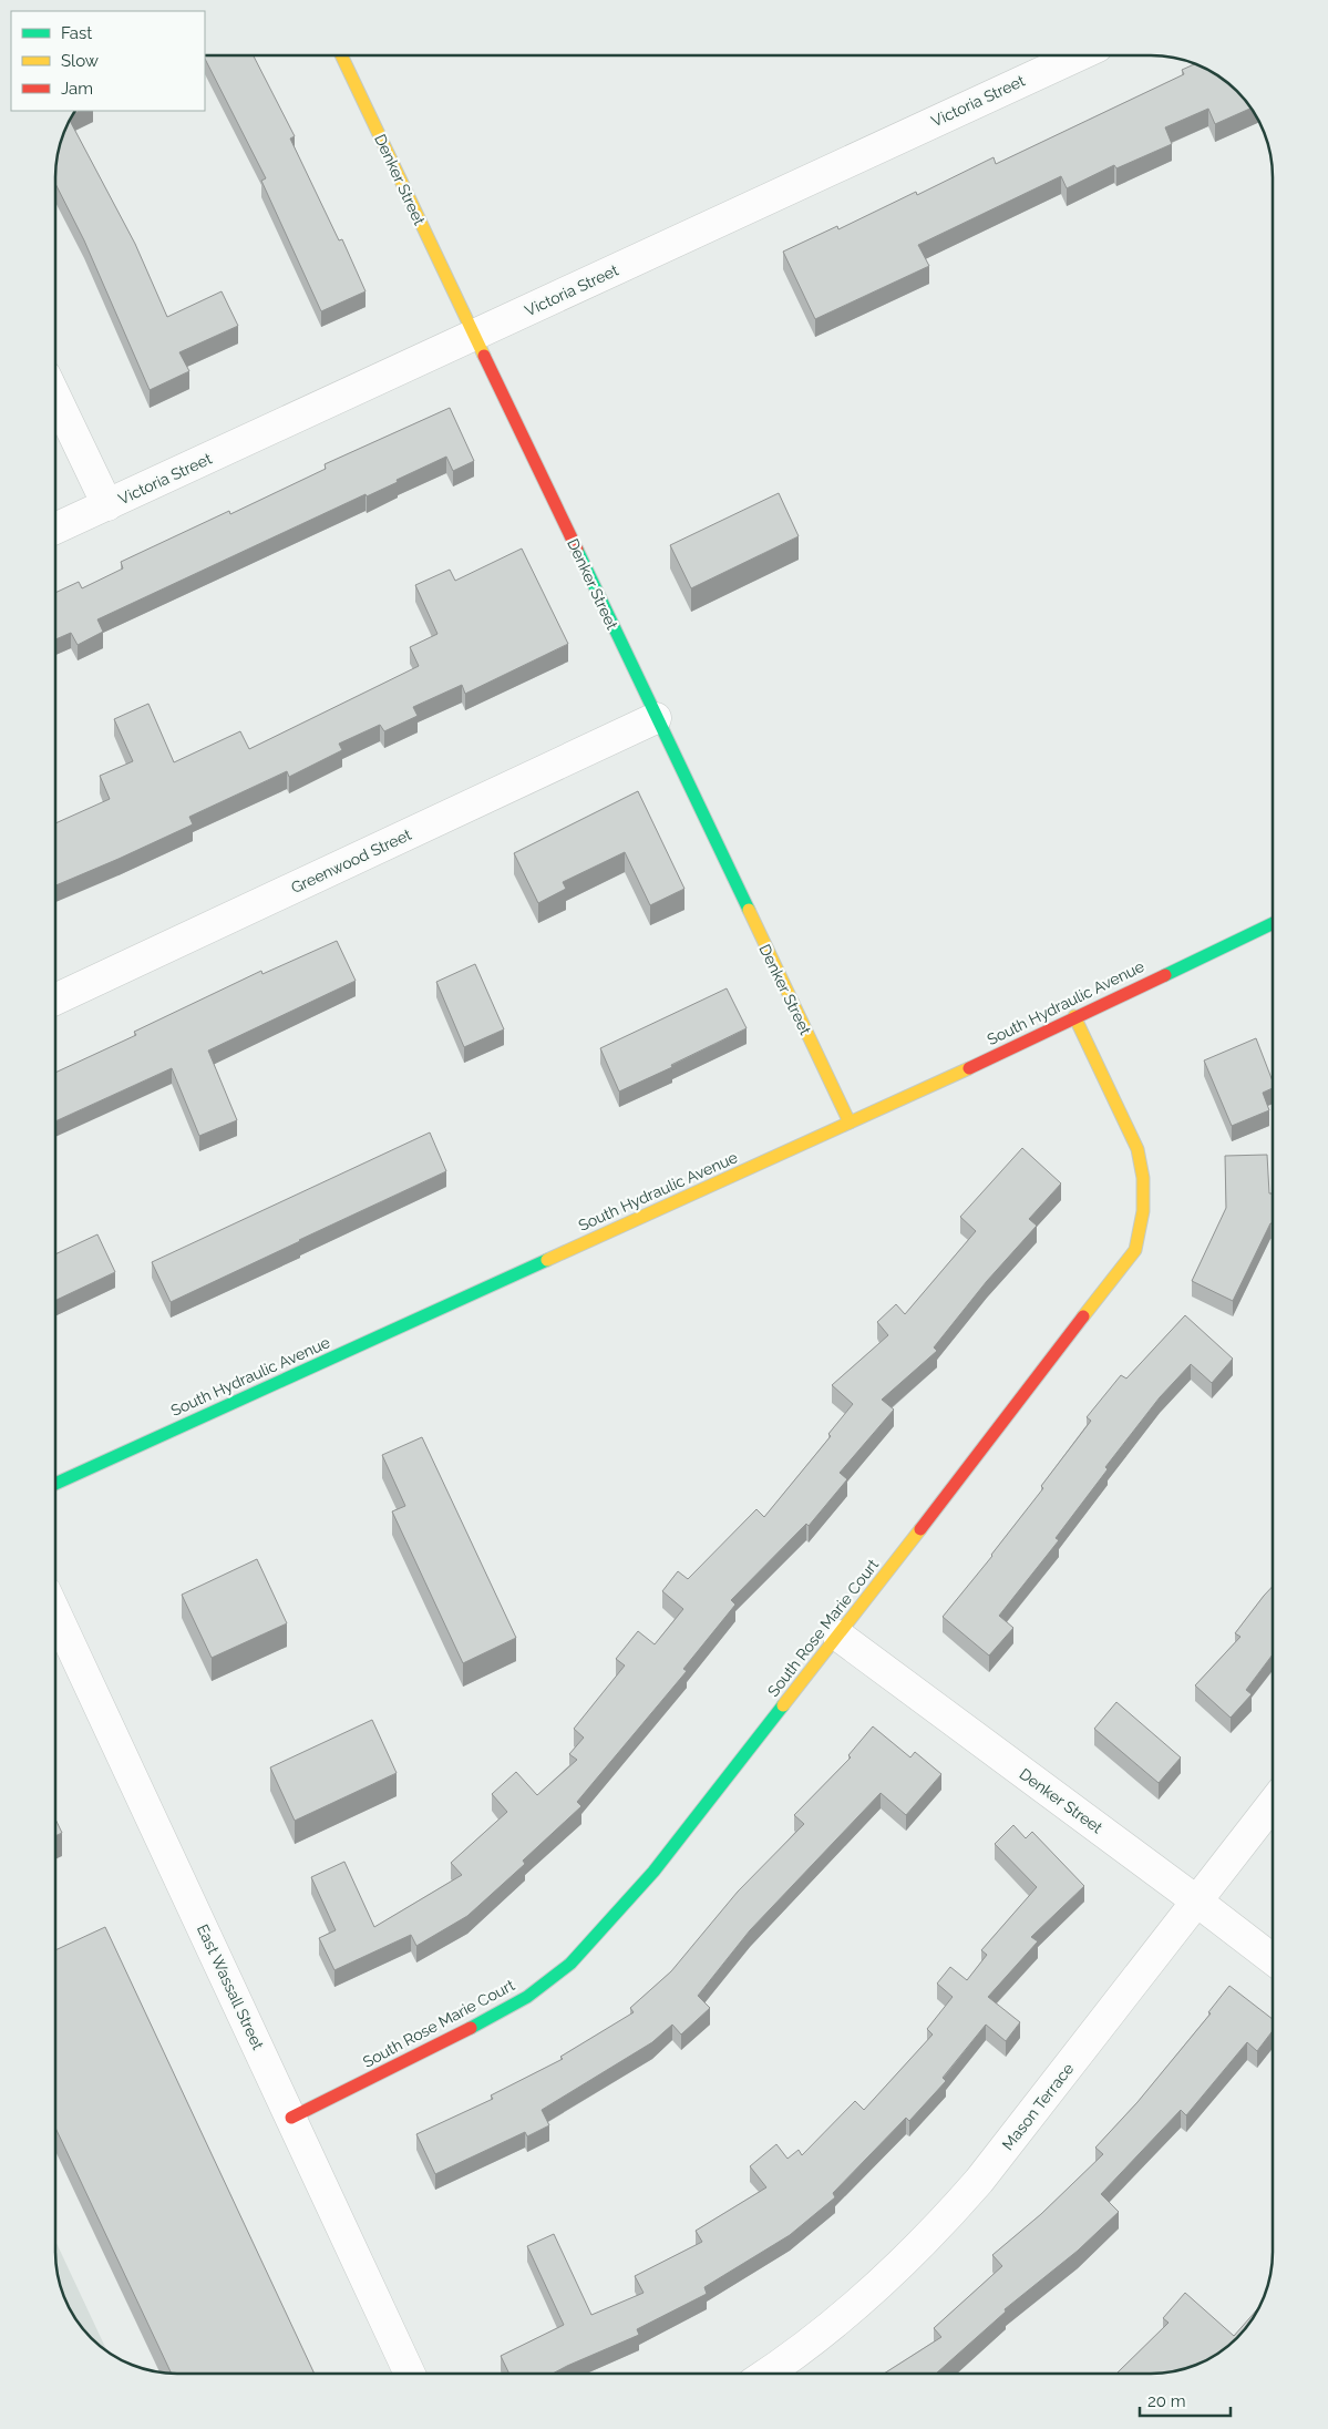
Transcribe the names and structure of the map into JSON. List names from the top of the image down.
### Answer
{
  "streets": {
    "street": [
      "Victoria Street",
      "Denker Street",
      "Greenwood Street",
      "South Hydraulic Avenue",
      "South Rose Marie Court",
      "East Wassall Street",
      "Mason Terrace"
    ]
  },
  "crossings": [
    ["Victoria Street", "Denker Street"],
    ["Denker Street", "Greenwood Street"],
    ["Denker Street", "South Hydraulic Avenue"],
    ["Denker Street", "South Rose Marie Court"],
    ["Denker Street", "Mason Terrace"],
    ["South Hydraulic Avenue", "South Rose Marie Court"],
    ["South Rose Marie Court", "East Wassall Street"]
  ],
  "legend": ["Fast", "Slow", "Jam"],
  "scale_bar": "20 m"
}
